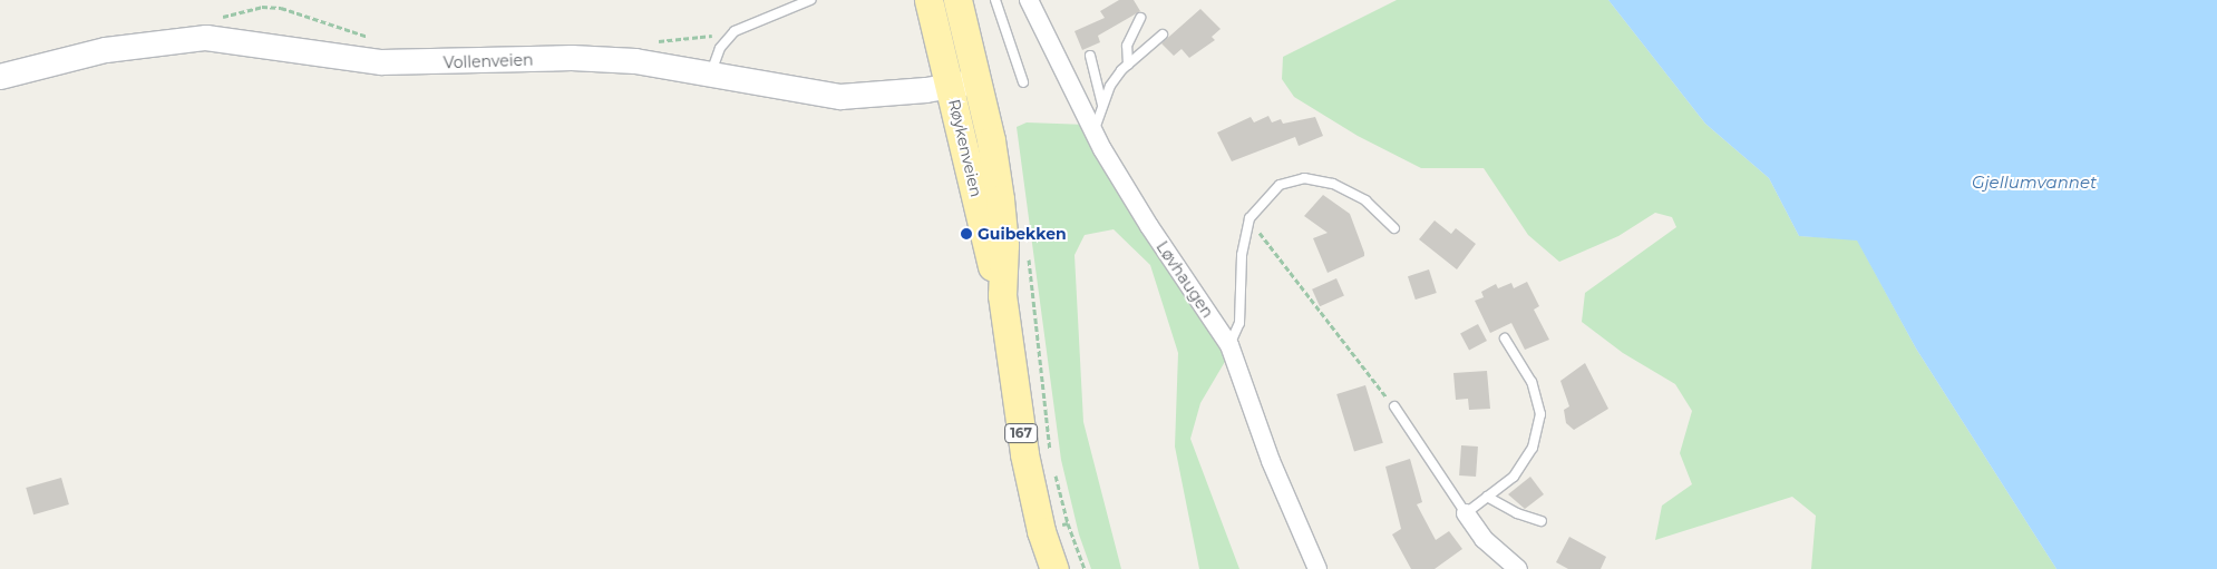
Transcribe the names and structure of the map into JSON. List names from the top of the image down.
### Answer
{
  "streets": {
    "main road": ["Vollenveien", "Røykenveien", "167"],
    "street": ["Løvhaugen"]
  },
  "crossings": [
    ["Vollenveien", "Røykenveien"]
  ],
  "water": ["Gjellumvannet"],
  "places": ["Guibekken"]
}
